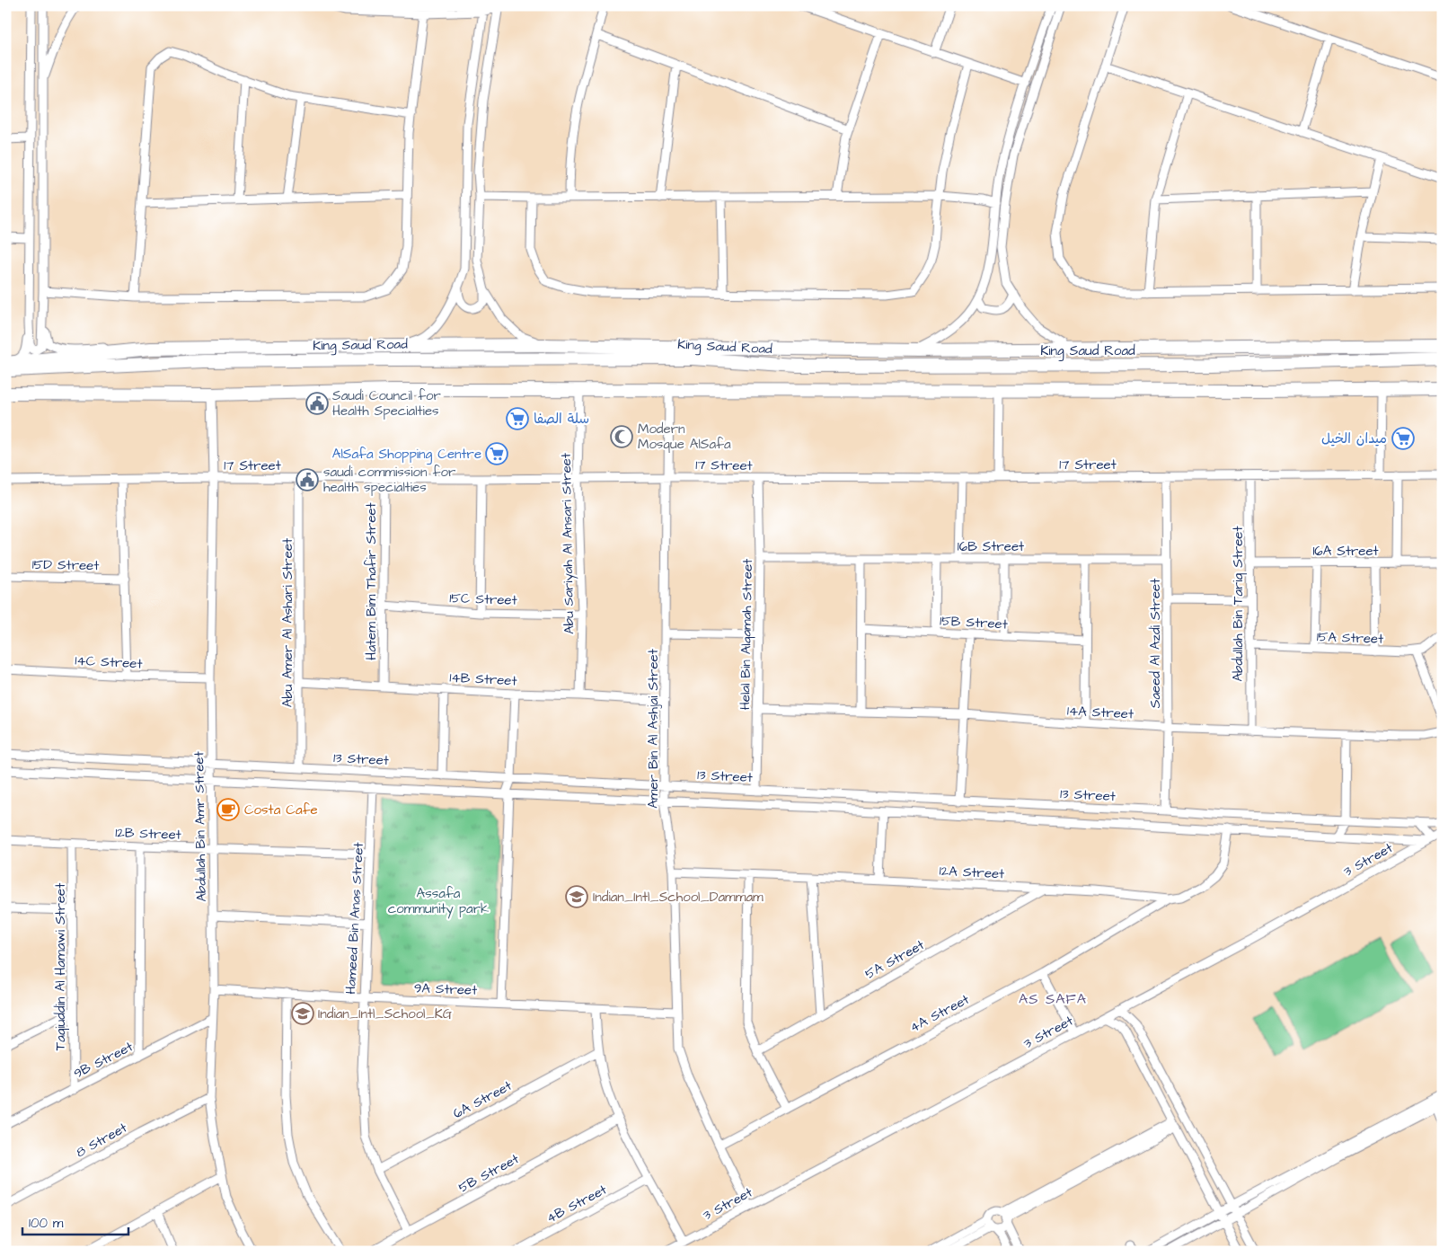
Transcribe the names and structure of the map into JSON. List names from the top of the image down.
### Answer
{
  "streets": {
    "main road": ["King Saud Road"],
    "street": [
      "17 Street",
      "Abu Sariyah Al Ansari Street",
      "16B Street",
      "16A Street",
      "15D Street",
      "Hatem Bim Thafir Street",
      "15C Street",
      "Abdullah Bin Tariq Street",
      "Abu Amer Al Ashari Street",
      "15B Street",
      "Helal Bin Alqamah Street",
      "15A Street",
      "Saeed Al Azdi Street",
      "14C Street",
      "14B Street",
      "14A Street",
      "Amer Bin Al Ashjai Street",
      "13 Street",
      "Abdullah Bin Amr Street",
      "12B Street",
      "3 Street",
      "12A Street",
      "Hameed Bin Anas Street",
      "5A Street",
      "Taqiuddin Al Hamawi Street",
      "9A Street",
      "4A Street",
      "9B Street",
      "6A Street",
      "8 Street",
      "5B Street",
      "4B Street"
    ]
  },
  "crossings": [
    ["17 Street", "Abu Sariyah Al Ansari Street"],
    ["17 Street", "Hatem Bim Thafir Street"],
    ["17 Street", "Abdullah Bin Tariq Street"],
    ["17 Street", "Abu Amer Al Ashari Street"],
    ["17 Street", "Helal Bin Alqamah Street"],
    ["17 Street", "Saeed Al Azdi Street"],
    ["17 Street", "Amer Bin Al Ashjai Street"],
    ["17 Street", "Abdullah Bin Amr Street"],
    ["Abu Sariyah Al Ansari Street", "15C Street"],
    ["Abu Sariyah Al Ansari Street", "14B Street"],
    ["16B Street", "Helal Bin Alqamah Street"],
    ["16B Street", "Saeed Al Azdi Street"],
    ["16A Street", "Abdullah Bin Tariq Street"],
    ["Hatem Bim Thafir Street", "15C Street"],
    ["Hatem Bim Thafir Street", "14B Street"],
    ["Abdullah Bin Tariq Street", "15A Street"],
    ["Abdullah Bin Tariq Street", "14A Street"],
    ["Abu Amer Al Ashari Street", "14B Street"],
    ["Abu Amer Al Ashari Street", "13 Street"],
    ["Helal Bin Alqamah Street", "14A Street"],
    ["Helal Bin Alqamah Street", "13 Street"],
    ["Saeed Al Azdi Street", "14A Street"],
    ["Saeed Al Azdi Street", "13 Street"],
    ["14C Street", "Abdullah Bin Amr Street"],
    ["14B Street", "Amer Bin Al Ashjai Street"],
    ["Amer Bin Al Ashjai Street", "13 Street"],
    ["Amer Bin Al Ashjai Street", "3 Street"],
    ["Amer Bin Al Ashjai Street", "12A Street"],
    ["Amer Bin Al Ashjai Street", "9A Street"],
    ["Amer Bin Al Ashjai Street", "4A Street"],
    ["13 Street", "Abdullah Bin Amr Street"],
    ["13 Street", "3 Street"],
    ["13 Street", "12A Street"],
    ["13 Street", "Hameed Bin Anas Street"],
    ["Abdullah Bin Amr Street", "12B Street"],
    ["Abdullah Bin Amr Street", "9A Street"],
    ["Abdullah Bin Amr Street", "9B Street"],
    ["Abdullah Bin Amr Street", "8 Street"],
    ["12B Street", "Hameed Bin Anas Street"],
    ["12B Street", "Taqiuddin Al Hamawi Street"],
    ["12A Street", "5A Street"],
    ["12A Street", "4A Street"],
    ["Hameed Bin Anas Street", "9A Street"],
    ["Hameed Bin Anas Street", "6A Street"],
    ["Hameed Bin Anas Street", "5B Street"],
    ["Taqiuddin Al Hamawi Street", "9B Street"]
  ],
  "districts": ["AS SAFA"],
  "parks": ["Assafa community park"],
  "places": {
    "public building": ["Saudi Council for Health Specialties", "saudi commission for health specialties"],
    "supermarket": ["سلة الصفا", "ميدان الخيل", "AlSafa Shopping Centre"],
    "mosque": ["Modern Mosque AlSafa"],
    "cafe": ["Costa Cafe"],
    "school or university": ["Indian_Intl_School_Dammam", "Indian_Intl_School_KG"]
  },
  "scale_bar": "100 m"
}
